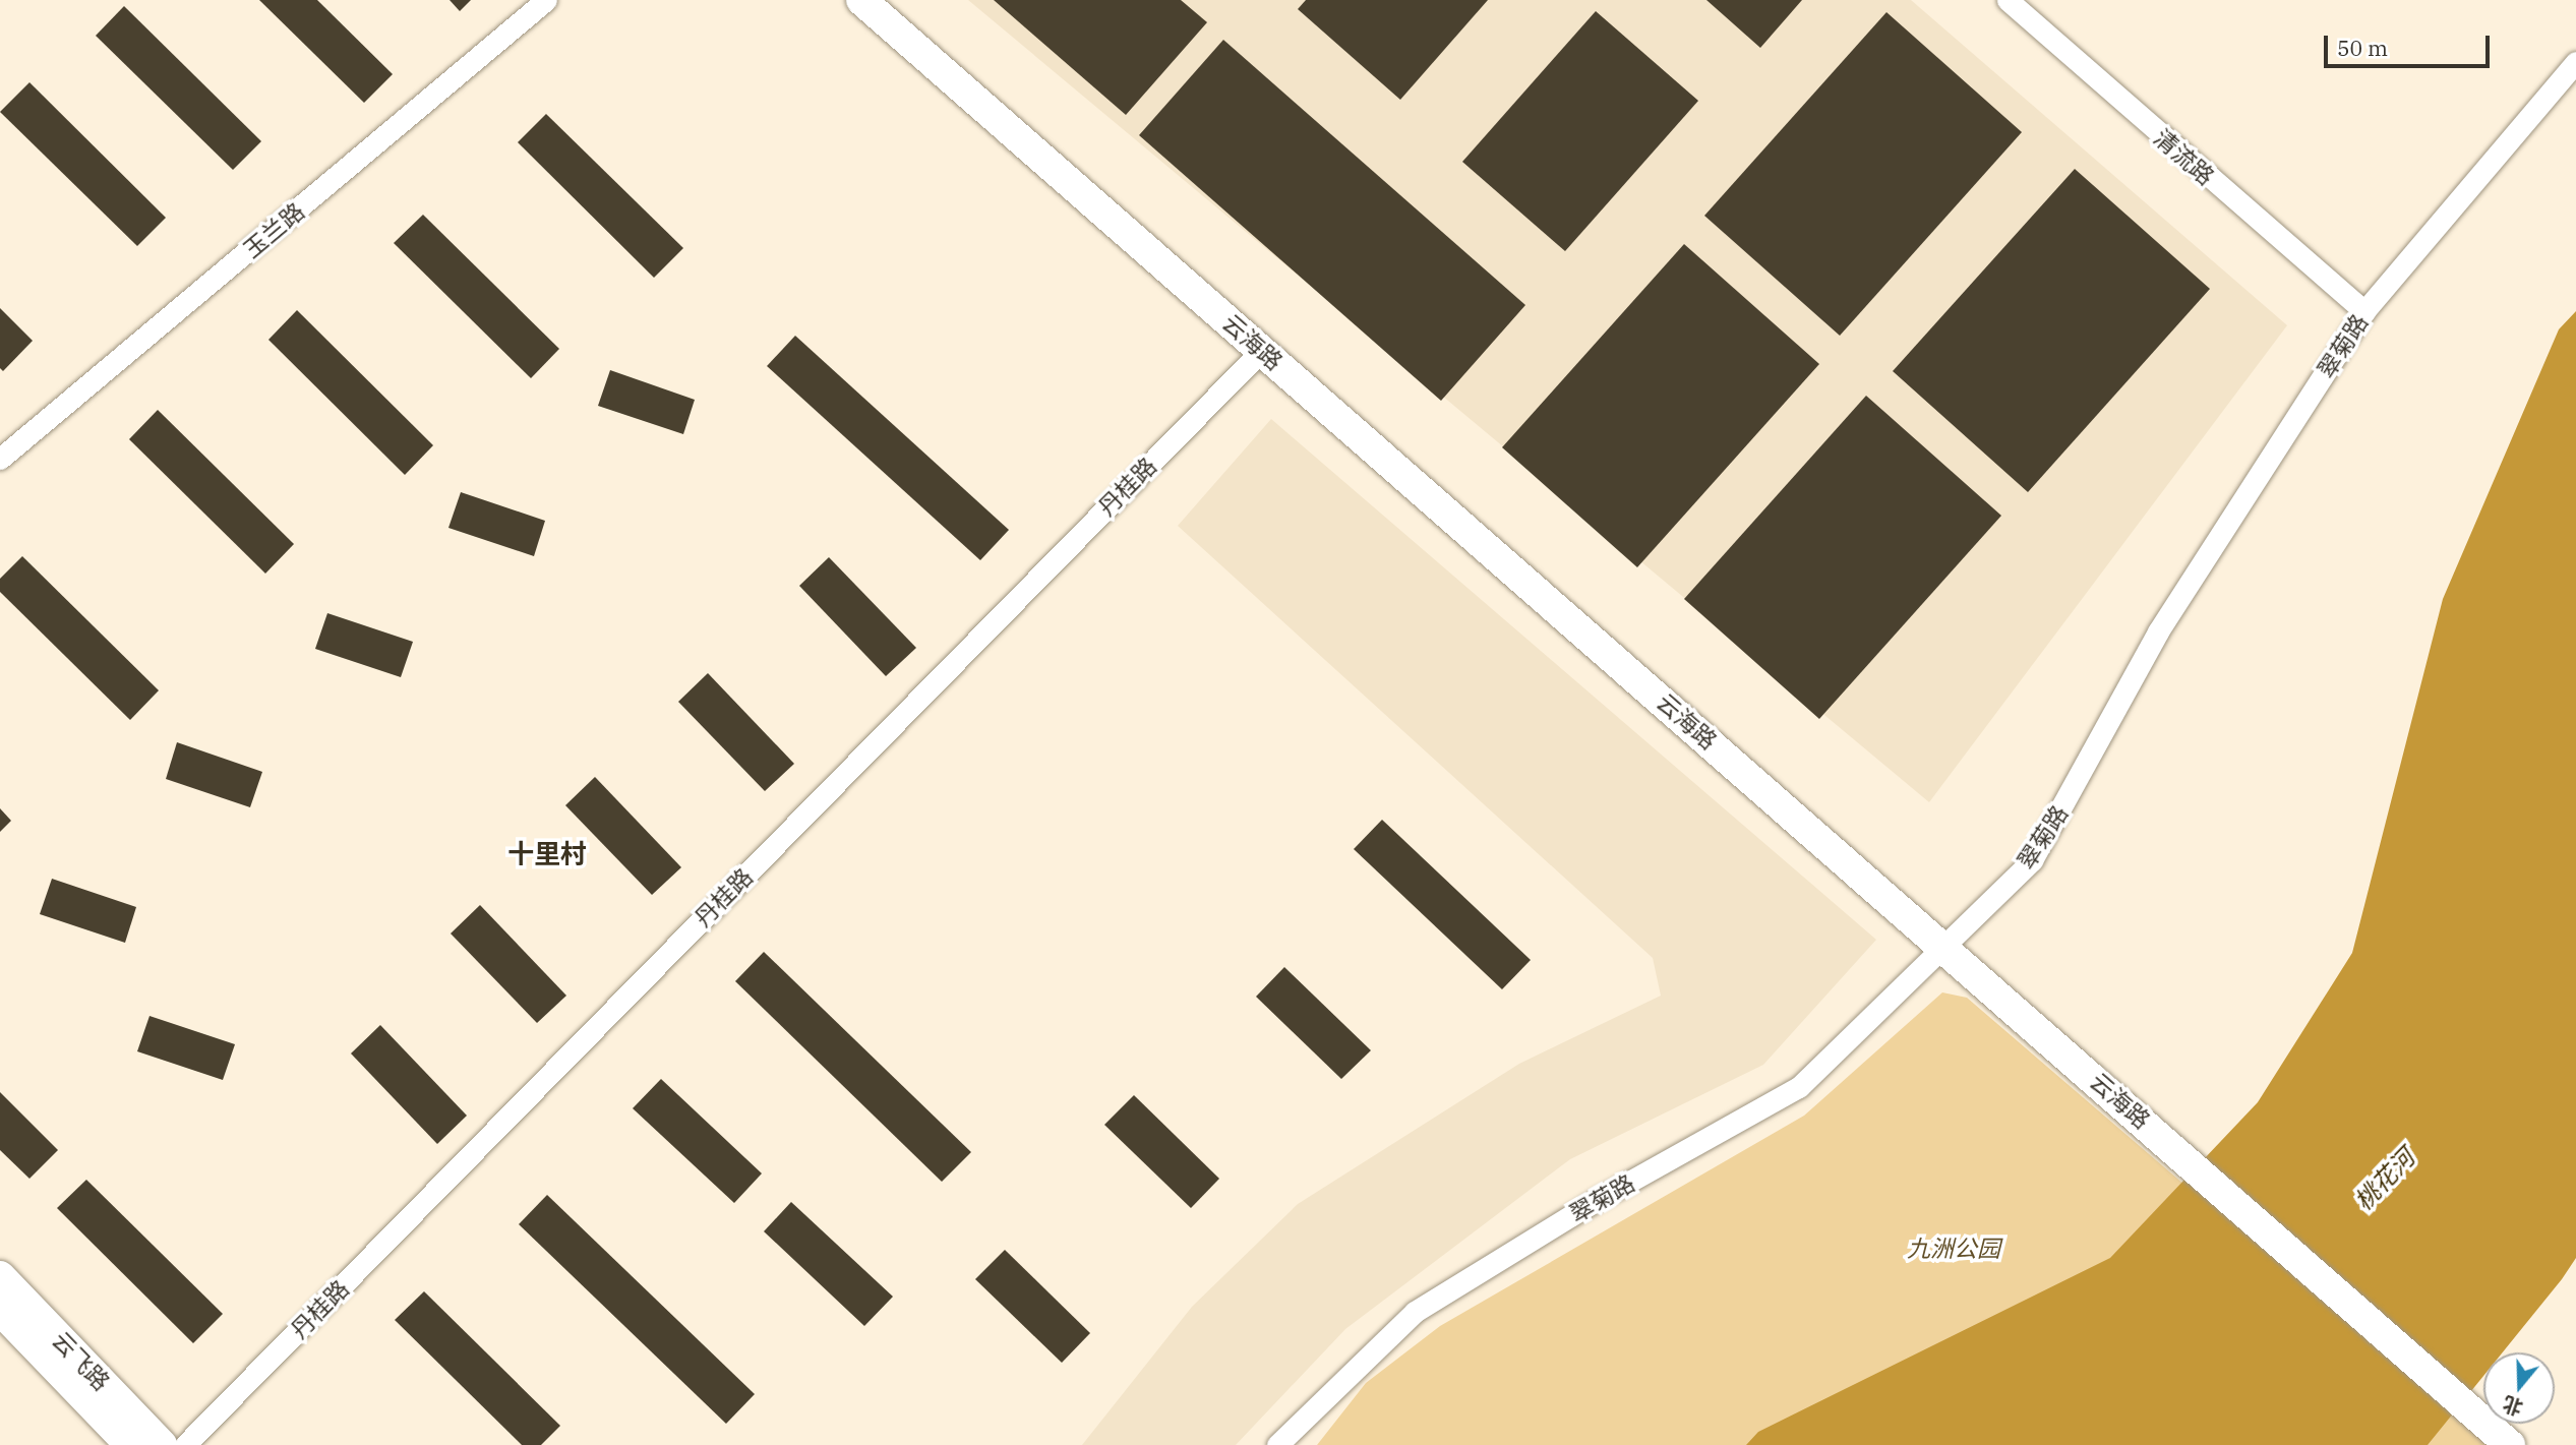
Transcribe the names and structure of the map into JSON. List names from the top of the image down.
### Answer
{
  "streets": {
    "street": [
      "清流路",
      "玉兰路",
      "云海路",
      "翠菊路",
      "丹桂路",
      "云飞路"
    ]
  },
  "crossings": [
    ["清流路", "翠菊路"],
    ["云海路", "翠菊路"],
    ["云海路", "丹桂路"]
  ],
  "districts": ["十里村"],
  "water": ["桃花河"],
  "parks": ["九洲公园"],
  "scale_bar": "50 m",
  "north": "bottom"
}
